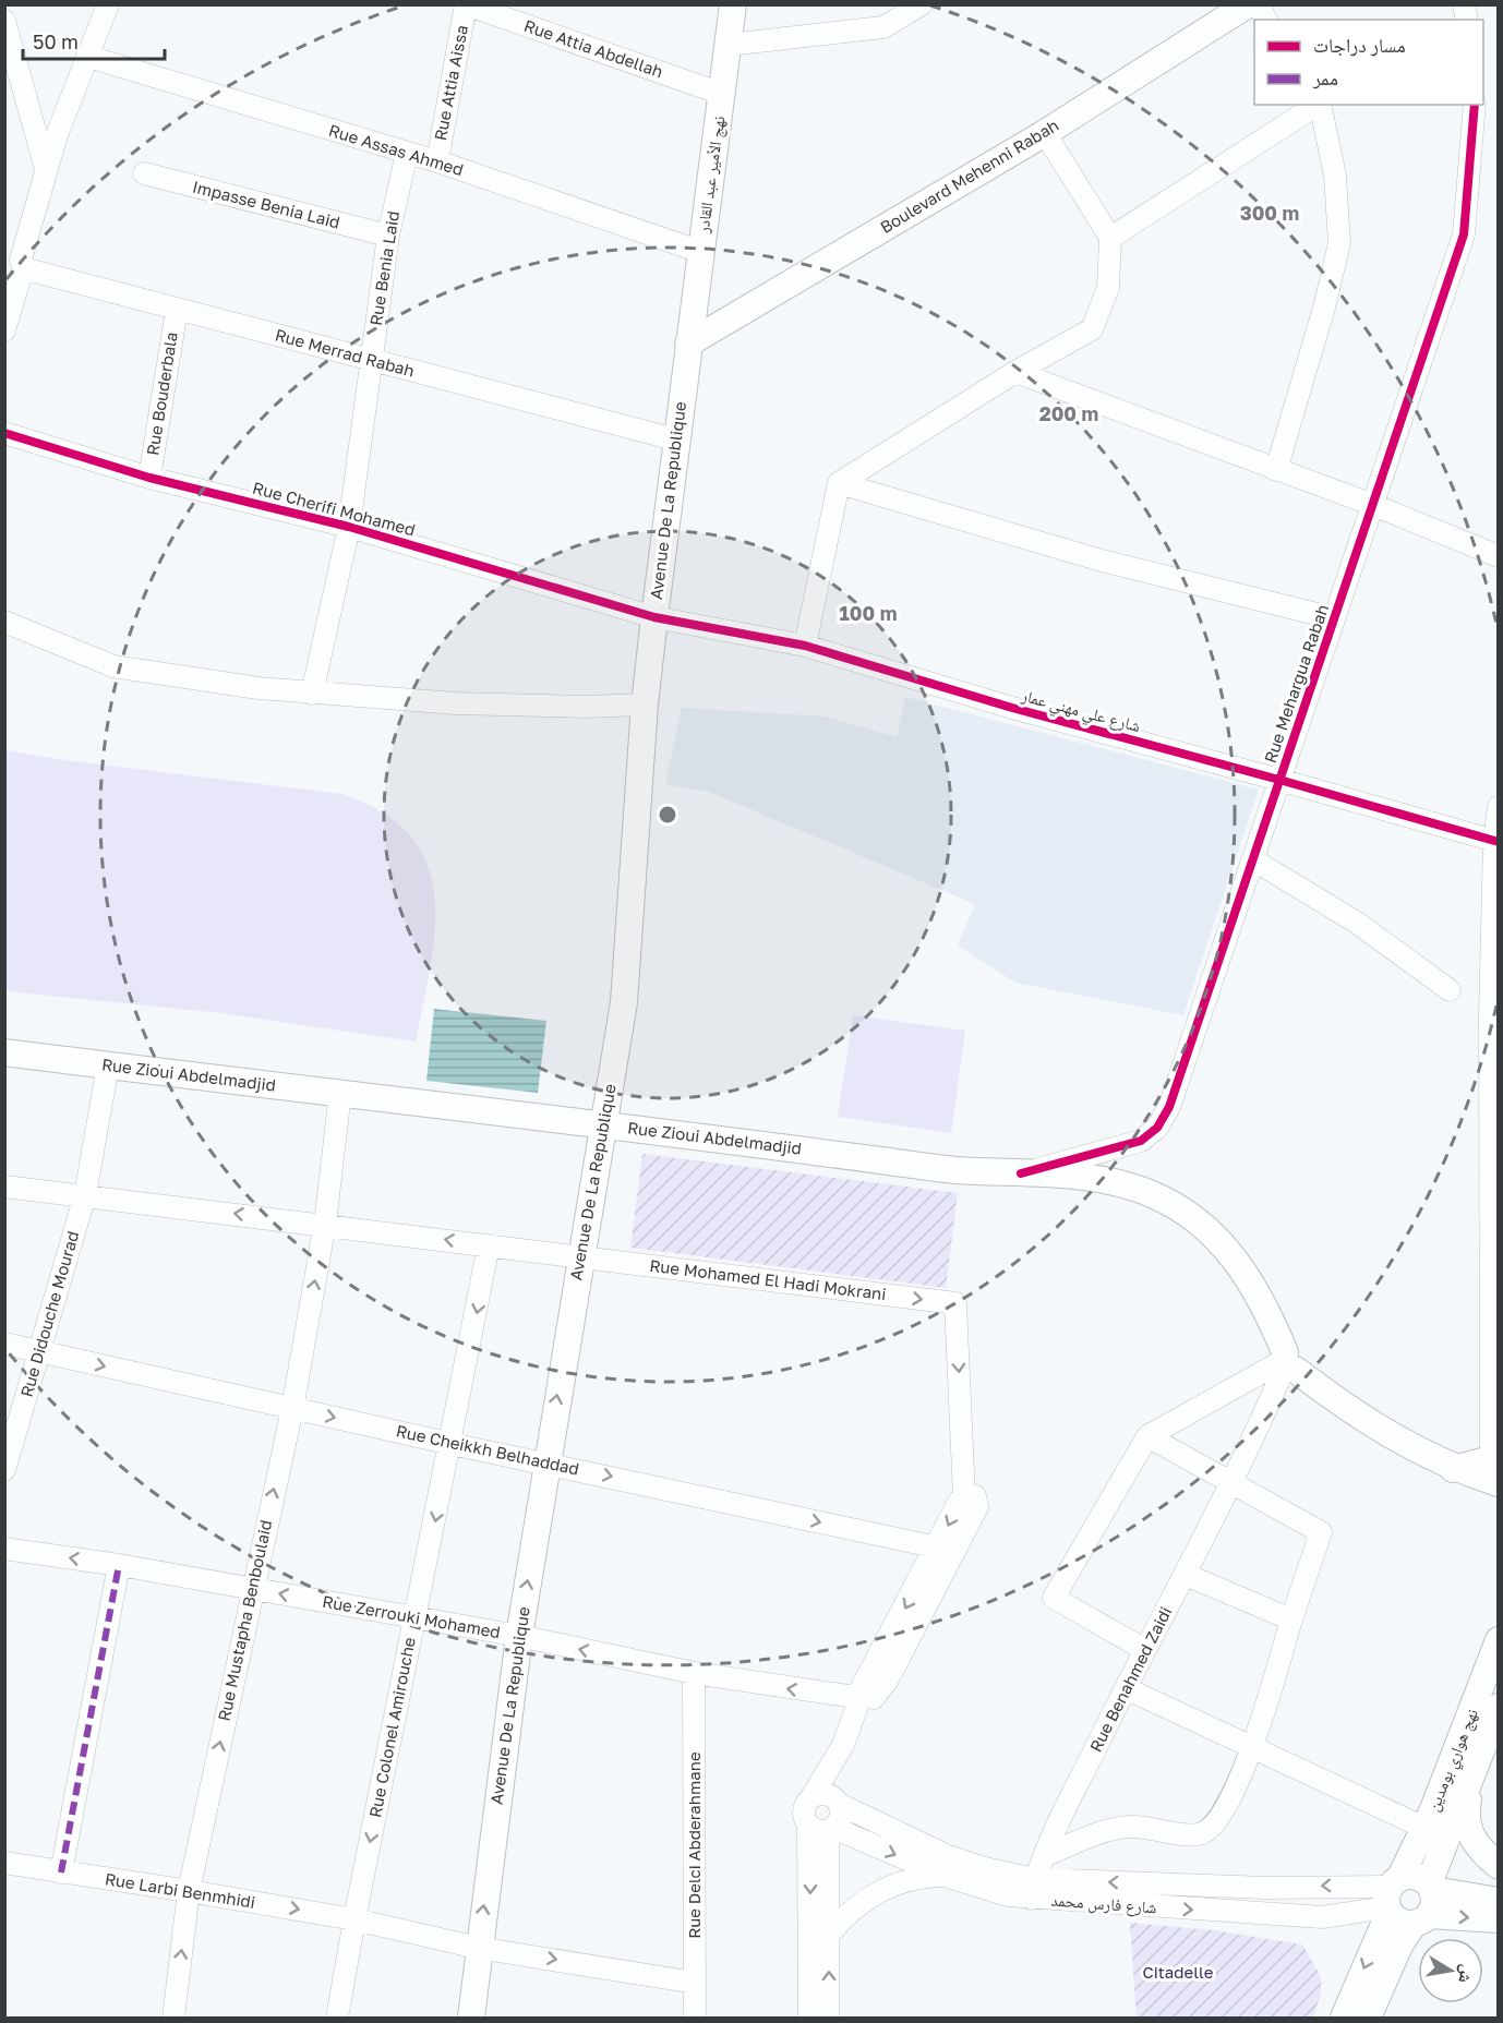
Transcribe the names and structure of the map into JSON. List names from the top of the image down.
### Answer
{
  "streets": {
    "main road": [
      "نهج الأمير عبد القادر",
      "Boulevard Mehenni Rabah",
      "Avenue De La Republique",
      "Rue Zioui Abdelmadjid",
      "نهج هواري بومدين"
    ],
    "street": [
      "Rue Attia Abdellah",
      "Rue Attia Aissa",
      "Rue Assas Ahmed",
      "Impasse Benia Laid",
      "Rue Benia Laid",
      "Rue Merrad Rabah",
      "Rue Bouderbala",
      "Rue Cherifi Mohamed",
      "Rue Mehargua Rabah",
      "شارع علي مهني عمار",
      "Rue Mohamed El Hadi Mokrani",
      "Rue Didouche Mourad",
      "Rue Cheikkh Belhaddad",
      "Rue Zerrouki Mohamed",
      "Rue Mustapha Benboulaid",
      "Rue Benahmed Zaidi",
      "Rue Colonel Amirouche",
      "Rue Delci Abderahmane",
      "Rue Larbi Benmhidi",
      "شارع فارس محمد"
    ]
  },
  "crossings": [
    ["Rue Attia Abdellah", "Rue Attia Aissa"],
    ["Rue Attia Abdellah", "نهج الأمير عبد القادر"],
    ["Rue Attia Aissa", "Rue Assas Ahmed"],
    ["Rue Assas Ahmed", "نهج الأمير عبد القادر"],
    ["Rue Assas Ahmed", "Rue Benia Laid"],
    ["نهج الأمير عبد القادر", "Boulevard Mehenni Rabah"],
    ["نهج الأمير عبد القادر", "Avenue De La Republique"],
    ["Boulevard Mehenni Rabah", "Avenue De La Republique"],
    ["Impasse Benia Laid", "Rue Benia Laid"],
    ["Rue Benia Laid", "Rue Merrad Rabah"],
    ["Rue Benia Laid", "Rue Cherifi Mohamed"],
    ["Rue Merrad Rabah", "Rue Bouderbala"],
    ["Rue Merrad Rabah", "Avenue De La Republique"],
    ["Rue Bouderbala", "Rue Cherifi Mohamed"],
    ["Avenue De La Republique", "Rue Cherifi Mohamed"],
    ["Avenue De La Republique", "شارع علي مهني عمار"],
    ["Avenue De La Republique", "Rue Zioui Abdelmadjid"],
    ["Avenue De La Republique", "Rue Mohamed El Hadi Mokrani"],
    ["Avenue De La Republique", "Rue Cheikkh Belhaddad"],
    ["Avenue De La Republique", "Rue Zerrouki Mohamed"],
    ["Avenue De La Republique", "Rue Larbi Benmhidi"],
    ["Rue Cherifi Mohamed", "شارع علي مهني عمار"],
    ["Rue Mehargua Rabah", "شارع علي مهني عمار"],
    ["Rue Mehargua Rabah", "Rue Zioui Abdelmadjid"],
    ["Rue Zioui Abdelmadjid", "Rue Didouche Mourad"],
    ["Rue Zioui Abdelmadjid", "Rue Mustapha Benboulaid"],
    ["Rue Zioui Abdelmadjid", "Rue Benahmed Zaidi"],
    ["Rue Mohamed El Hadi Mokrani", "Rue Didouche Mourad"],
    ["Rue Mohamed El Hadi Mokrani", "Rue Cheikkh Belhaddad"],
    ["Rue Mohamed El Hadi Mokrani", "Rue Mustapha Benboulaid"],
    ["Rue Mohamed El Hadi Mokrani", "Rue Colonel Amirouche"],
    ["Rue Didouche Mourad", "Rue Cheikkh Belhaddad"],
    ["Rue Cheikkh Belhaddad", "Rue Mustapha Benboulaid"],
    ["Rue Cheikkh Belhaddad", "Rue Colonel Amirouche"],
    ["Rue Zerrouki Mohamed", "Rue Mustapha Benboulaid"],
    ["Rue Zerrouki Mohamed", "Rue Colonel Amirouche"],
    ["Rue Zerrouki Mohamed", "Rue Delci Abderahmane"],
    ["Rue Mustapha Benboulaid", "Rue Larbi Benmhidi"],
    ["Rue Benahmed Zaidi", "شارع فارس محمد"],
    ["Rue Colonel Amirouche", "Rue Larbi Benmhidi"],
    ["نهج هواري بومدين", "شارع فارس محمد"],
    ["Rue Delci Abderahmane", "Rue Larbi Benmhidi"]
  ],
  "one_way": [
    "Avenue De La Republique",
    "Rue Cheikkh Belhaddad",
    "Rue Zerrouki Mohamed",
    "Rue Colonel Amirouche",
    "Rue Larbi Benmhidi"
  ],
  "parks": ["Citadelle"],
  "legend": ["مسار دراجات", "ممر"],
  "scale_bar": "50 m",
  "north": "right",
  "rings": ["300 m", "200 m", "100 m"]
}
